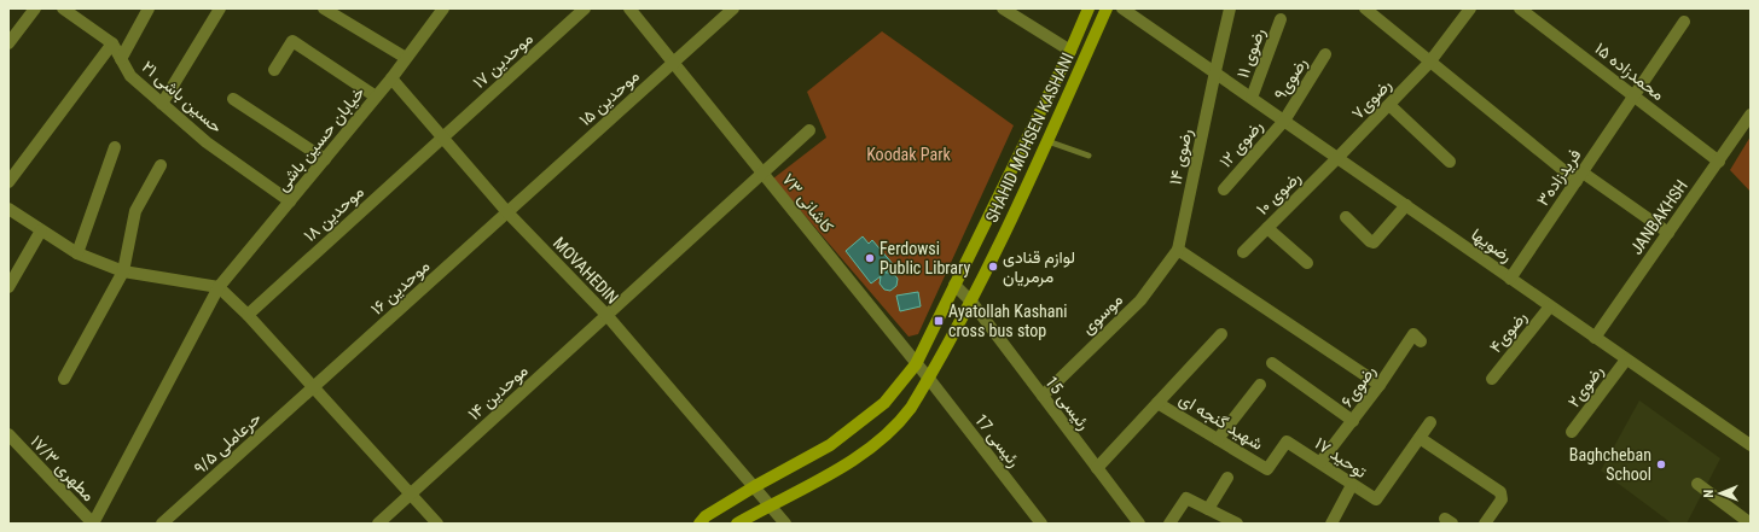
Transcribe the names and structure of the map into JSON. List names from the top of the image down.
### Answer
{
  "streets": {
    "main road": ["SHAHID MOHSEN KASHANI"],
    "street": [
      "رضوی ۱۱",
      "موحدین ۱۷",
      "محمدزاده ۱۵",
      "رضوی۹",
      "حسین باشی ۲۱",
      "موحدین ۱۵",
      "رضوی۷",
      "خیابان حسین باشی",
      "رضوی ۱۲",
      "رضوی ۱۴",
      "فریدزاده۳",
      "رضوی ۱۰",
      "کاشانی ۷۳",
      "موحدین ۱۸",
      "JANBAKHSH",
      "رضویها",
      "MOVAHEDIN",
      "موحدین ۱۶",
      "موسوی",
      "رضوی۴",
      "رضوی۶",
      "رضوی۲",
      "موحدین ۱۴",
      "رئیسی 15",
      "شهید گنجه ای",
      "رئیسی 17",
      "حرعاملی ۹/۵",
      "توحید ۱۷",
      "مطهری ۱۷/۳"
    ]
  },
  "crossings": [
    ["رضوی ۱۱", "رضویها"],
    ["موحدین ۱۷", "موحدین ۱۸"],
    ["موحدین ۱۷", "MOVAHEDIN"],
    ["محمدزاده ۱۵", "فریدزاده۳"],
    ["محمدزاده ۱۵", "JANBAKHSH"],
    ["رضوی۹", "رضوی ۱۲"],
    ["رضوی۹", "رضویها"],
    ["حسین باشی ۲۱", "خیابان حسین باشی"],
    ["موحدین ۱۵", "کاشانی ۷۳"],
    ["موحدین ۱۵", "MOVAHEDIN"],
    ["موحدین ۱۵", "موحدین ۱۶"],
    ["رضوی۷", "رضوی ۱۰"],
    ["رضوی۷", "رضویها"],
    ["SHAHID MOHSEN KASHANI", "کاشانی ۷۳"],
    ["SHAHID MOHSEN KASHANI", "MOVAHEDIN"],
    ["SHAHID MOHSEN KASHANI", "رئیسی 15"],
    ["SHAHID MOHSEN KASHANI", "رئیسی 17"],
    ["خیابان حسین باشی", "MOVAHEDIN"],
    ["خیابان حسین باشی", "مطهری ۱۷/۳"],
    ["رضوی ۱۲", "رضویها"],
    ["رضوی ۱۴", "رضویها"],
    ["رضوی ۱۴", "موسوی"],
    ["فریدزاده۳", "رضویها"],
    ["رضوی ۱۰", "رضویها"],
    ["کاشانی ۷۳", "موحدین ۱۴"],
    ["کاشانی ۷۳", "رئیسی 17"],
    ["موحدین ۱۸", "MOVAHEDIN"],
    ["JANBAKHSH", "رضویها"],
    ["رضویها", "رضوی۴"],
    ["رضویها", "رضوی۲"],
    ["MOVAHEDIN", "موحدین ۱۶"],
    ["MOVAHEDIN", "موحدین ۱۴"],
    ["موحدین ۱۶", "حرعاملی ۹/۵"],
    ["موسوی", "رئیسی 15"],
    ["رضوی۶", "توحید ۱۷"],
    ["رئیسی 15", "شهید گنجه ای"],
    ["شهید گنجه ای", "توحید ۱۷"]
  ],
  "parks": ["Koodak Park"],
  "places": {
    "other": ["Ferdowsi Public Library", "لوازم قنادی مرمریان", "Baghcheban School"],
    "transit": ["Ayatollah Kashani cross bus stop"]
  },
  "north": "left"
}
